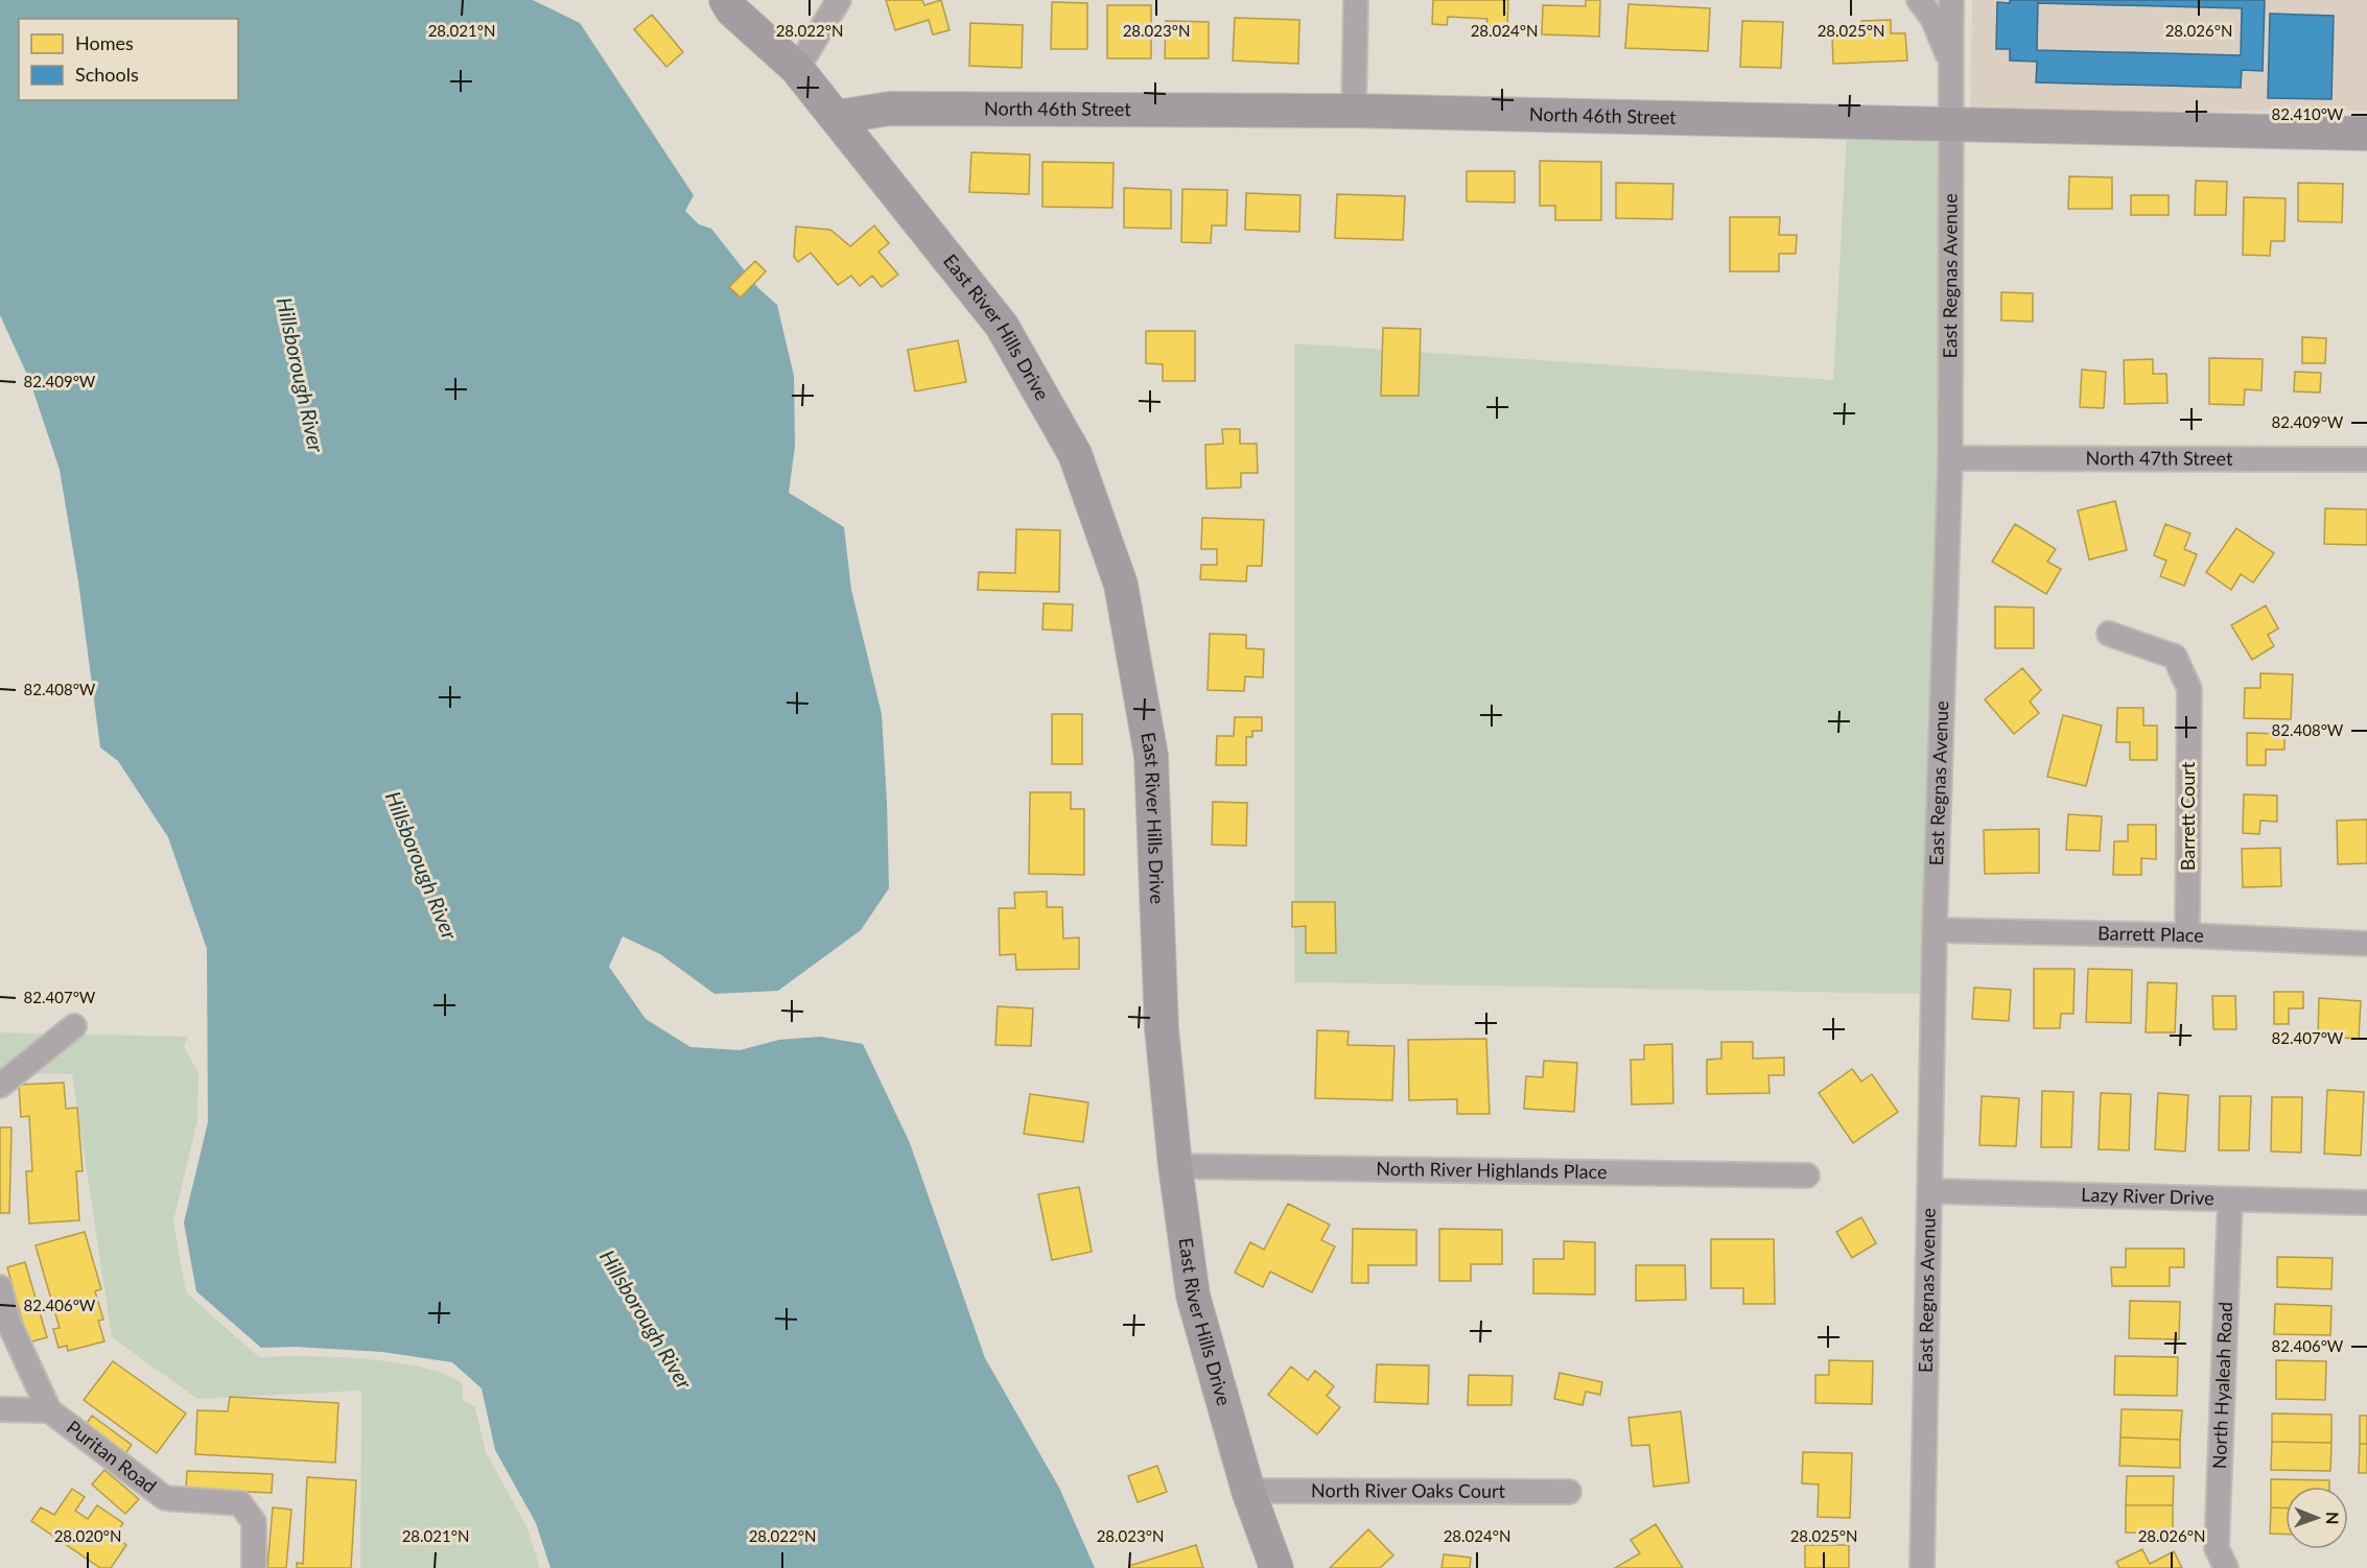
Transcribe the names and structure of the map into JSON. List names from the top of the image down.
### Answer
{
  "streets": {
    "street": [
      "North 46th Street",
      "East Regnas Avenue",
      "East River Hills Drive",
      "North 47th Street",
      "Barrett Court",
      "Barrett Place",
      "North River Highlands Place",
      "Lazy River Drive",
      "North Hyaleah Road",
      "Puritan Road",
      "North River Oaks Court"
    ]
  },
  "crossings": [
    ["North 46th Street", "East Regnas Avenue"],
    ["North 46th Street", "East River Hills Drive"],
    ["East Regnas Avenue", "North 47th Street"],
    ["East Regnas Avenue", "Barrett Place"],
    ["East Regnas Avenue", "Lazy River Drive"],
    ["East River Hills Drive", "North River Highlands Place"],
    ["East River Hills Drive", "North River Oaks Court"],
    ["Barrett Court", "Barrett Place"],
    ["Lazy River Drive", "North Hyaleah Road"]
  ],
  "water": ["Hillsborough River"],
  "legend": ["Homes", "Schools"],
  "north": "right",
  "coordinates": [
    "28.021°N",
    "28.022°N",
    "28.023°N",
    "28.024°N",
    "28.025°N",
    "28.026°N",
    "82.410°W",
    "82.409°W",
    "82.408°W",
    "82.407°W",
    "82.406°W",
    "28.020°N"
  ]
}
